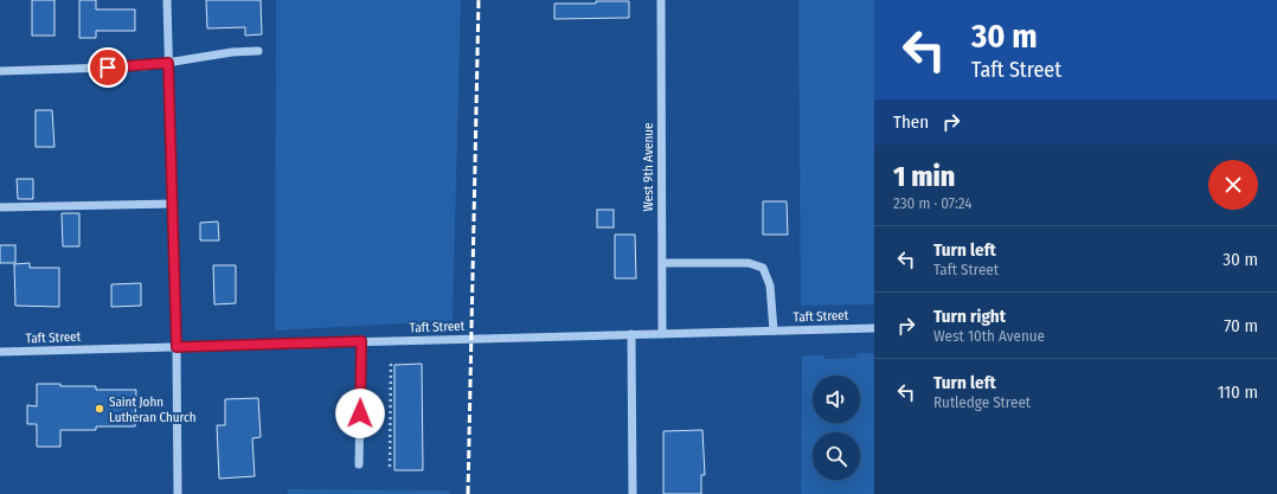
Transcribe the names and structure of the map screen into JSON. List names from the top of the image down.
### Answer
{
  "streets": {
    "street": ["West 9th Avenue", "Taft Street"]
  },
  "crossings": [
    ["West 9th Avenue", "Taft Street"]
  ],
  "places": ["Saint John Lutheran Church"],
  "page": {
    "turn": ["30 m", "Taft Street"],
    "then": "Then",
    "heading": ["1 min", "230 m · 07:24"],
    "list": [
      {
        "name": "Turn left",
        "note": "Taft Street",
        "value": "30 m"
      },
      {
        "name": "Turn right",
        "note": "West 10th Avenue",
        "value": "70 m"
      },
      {
        "name": "Turn left",
        "note": "Rutledge Street",
        "value": "110 m"
      }
    ]
  }
}
